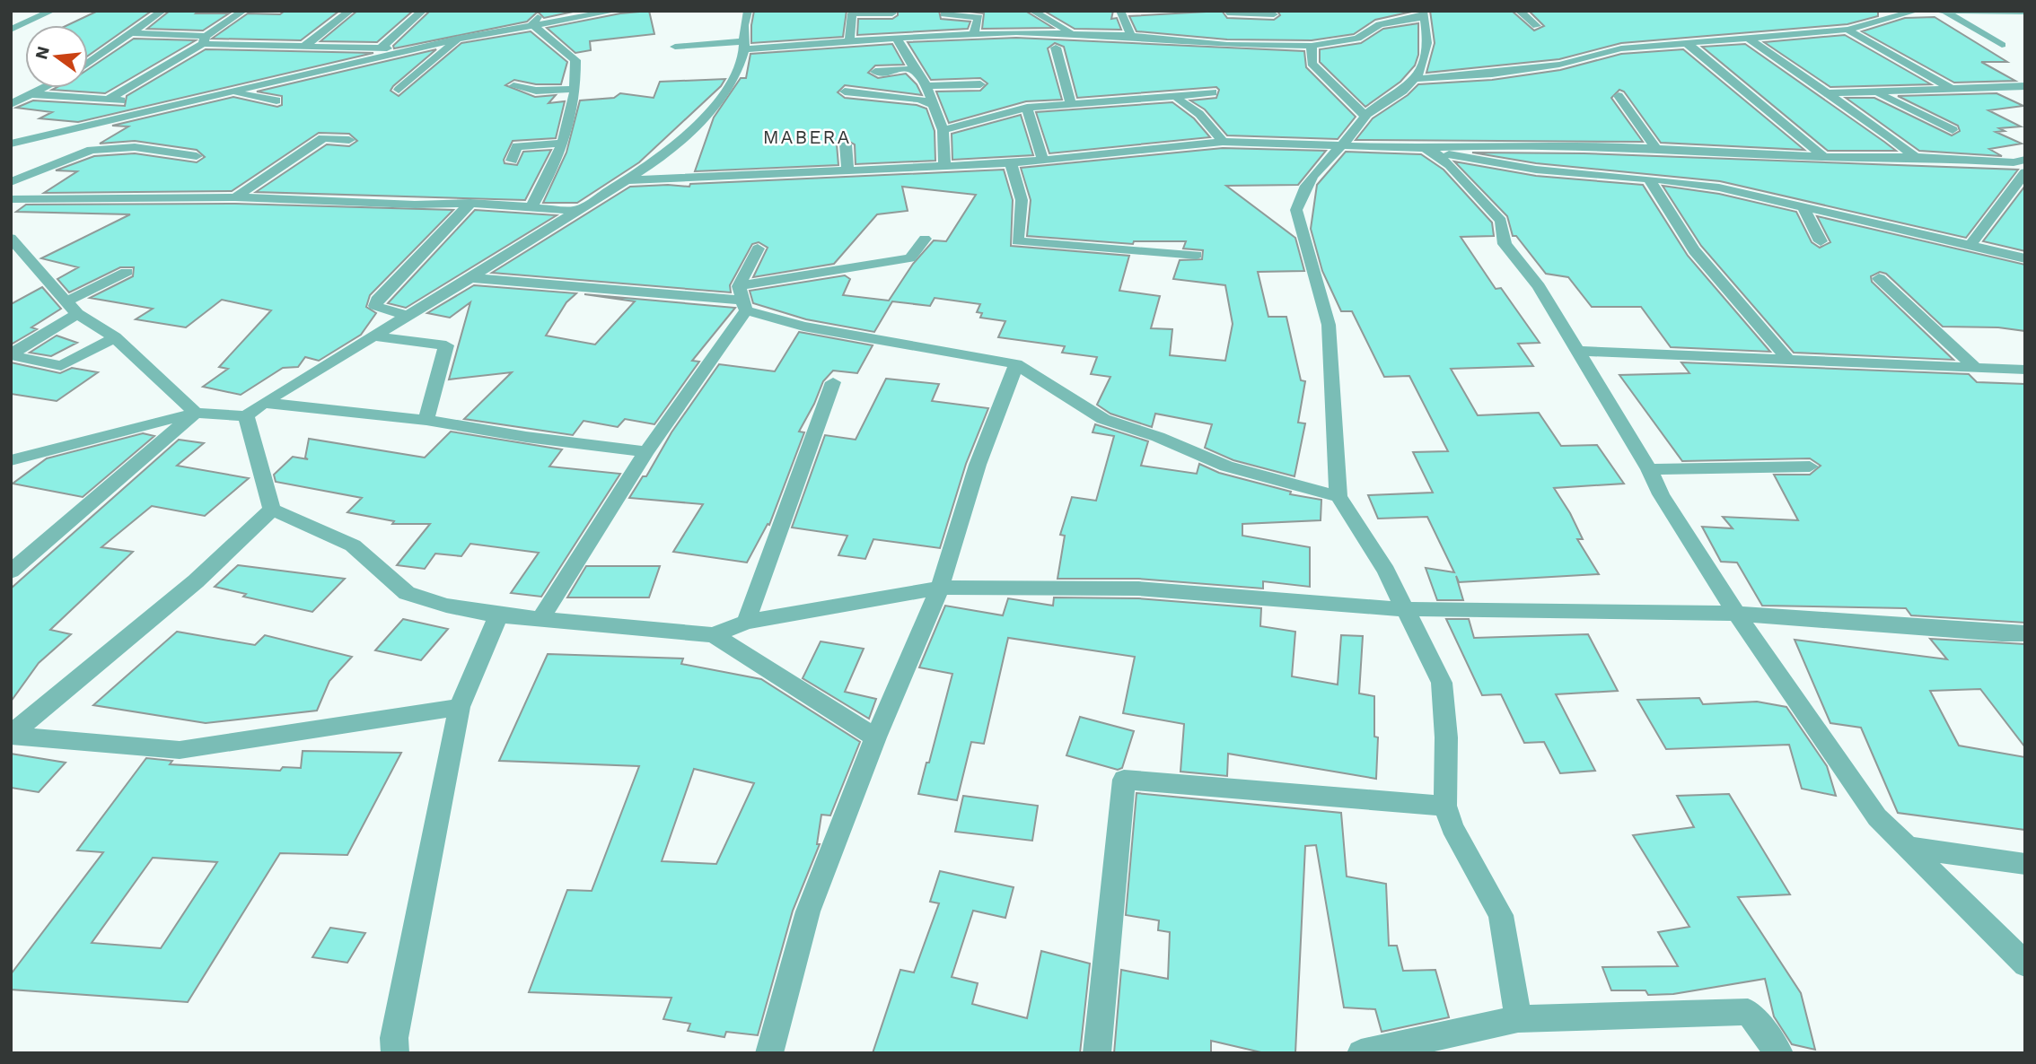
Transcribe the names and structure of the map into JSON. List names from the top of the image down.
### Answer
{
  "districts": ["MABERA"],
  "north": "left"
}
